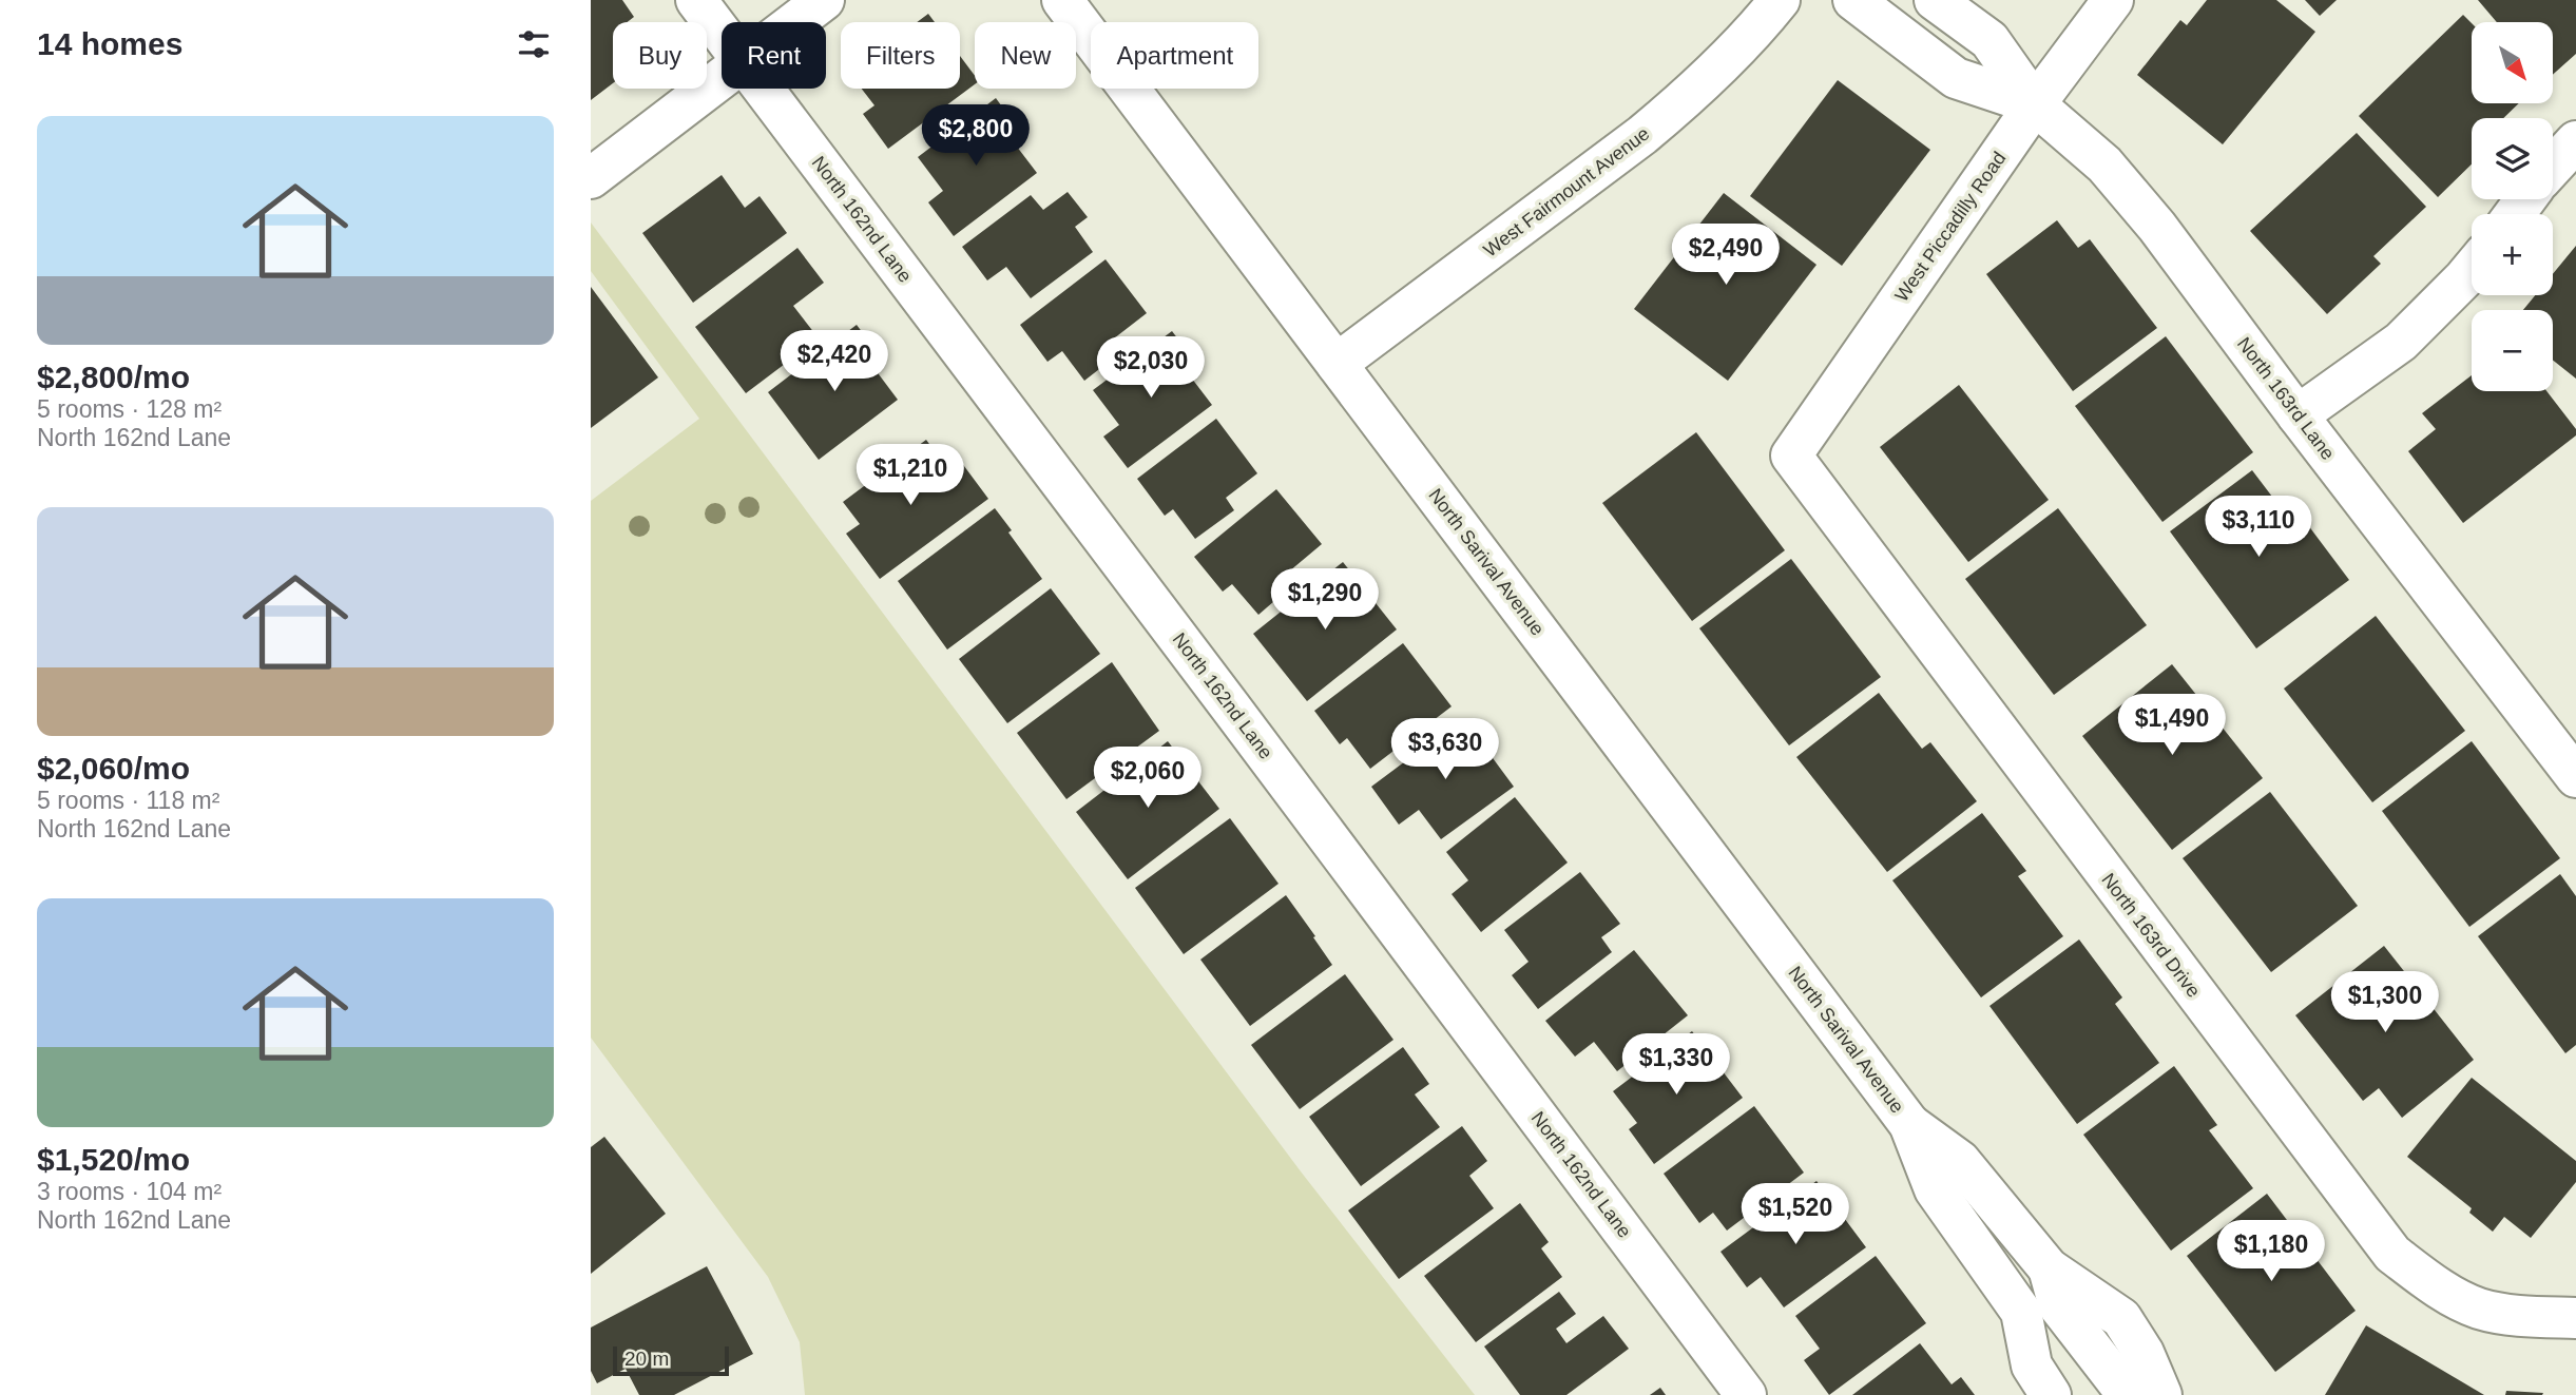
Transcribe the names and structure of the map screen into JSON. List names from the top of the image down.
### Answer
{
  "streets": {
    "street": [
      "West Fairmount Avenue",
      "North 162nd Lane",
      "West Piccadilly Road",
      "North 163rd Lane",
      "North Sarival Avenue",
      "North 163rd Drive"
    ]
  },
  "crossings": [
    ["West Fairmount Avenue", "North Sarival Avenue"],
    ["West Piccadilly Road", "North 163rd Lane"],
    ["West Piccadilly Road", "North 163rd Drive"]
  ],
  "scale_bar": "20 m",
  "north": "bottom right",
  "page": {
    "heading": "14 homes",
    "map_buttons": ["+", "−"],
    "chip": [
      "Buy",
      "Rent",
      "Filters",
      "New",
      "Apartment"
    ],
    "list": [
      {
        "name": "$2,800/mo",
        "note": "5 rooms · 128 m² · North 162nd Lane"
      },
      {
        "name": "$2,060/mo",
        "note": "5 rooms · 118 m² · North 162nd Lane"
      },
      {
        "name": "$1,520/mo",
        "note": "3 rooms · 104 m² · North 162nd Lane"
      }
    ],
    "price": [
      "$2,800",
      "$2,490",
      "$2,420",
      "$2,030",
      "$1,210",
      "$3,110",
      "$1,290",
      "$1,490",
      "$3,630",
      "$2,060",
      "$1,300",
      "$1,330",
      "$1,520",
      "$1,180"
    ],
    "scale": "20 m"
  }
}
